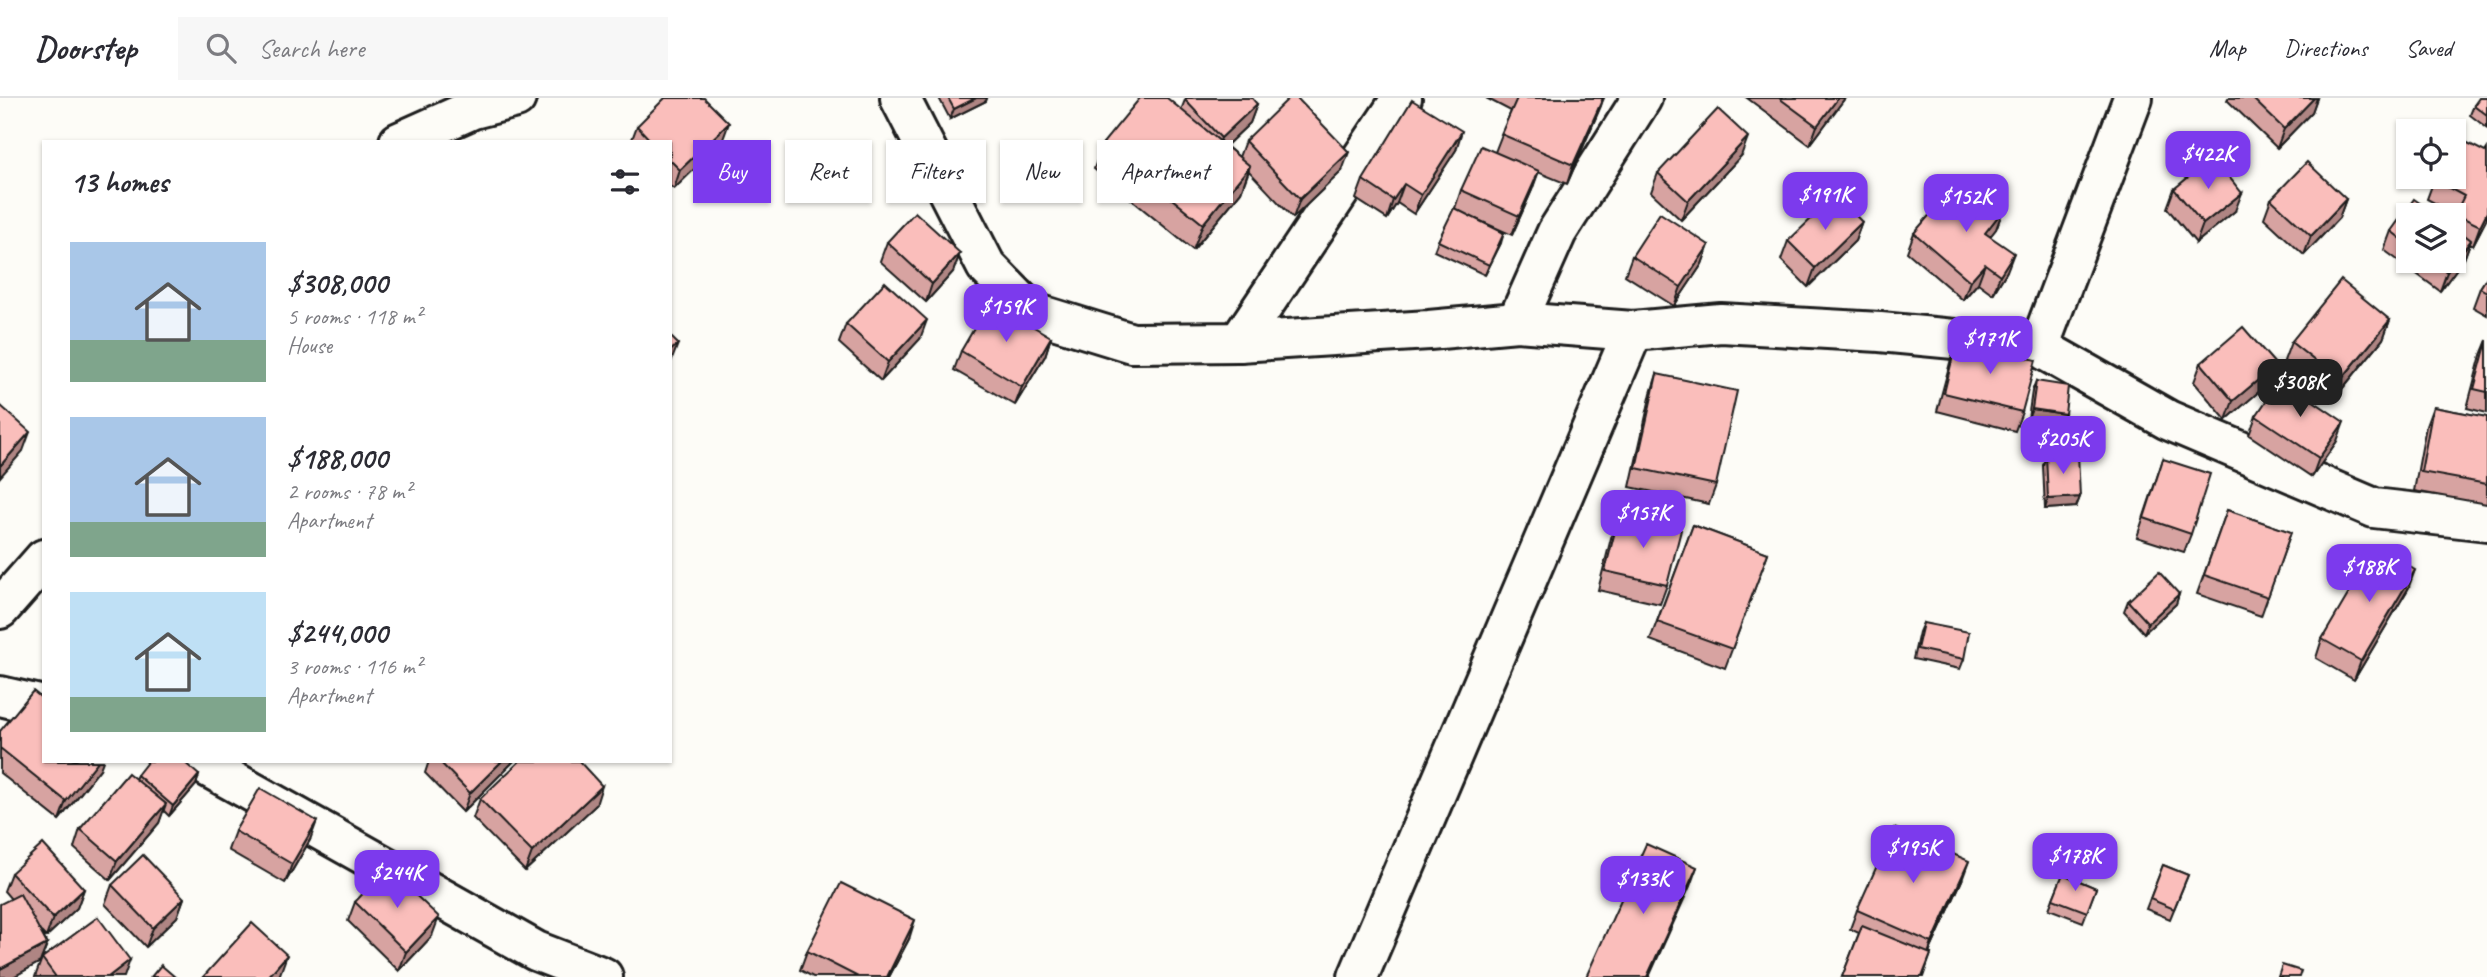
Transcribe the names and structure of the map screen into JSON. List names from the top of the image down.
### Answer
{
  "page": {
    "header": "Doorstep",
    "search": "Search here",
    "nav": ["Map", "Directions", "Saved"],
    "price": [
      "$422K",
      "$191K",
      "$152K",
      "$159K",
      "$171K",
      "$308K",
      "$205K",
      "$157K",
      "$188K",
      "$195K",
      "$178K",
      "$244K",
      "$133K"
    ],
    "chip": [
      "Buy",
      "Rent",
      "Filters",
      "New",
      "Apartment"
    ],
    "heading": "13 homes",
    "list": [
      {
        "name": "$308,000",
        "note": "5 rooms · 118 m² · House"
      },
      {
        "name": "$188,000",
        "note": "2 rooms · 78 m² · Apartment"
      },
      {
        "name": "$244,000",
        "note": "3 rooms · 116 m² · Apartment"
      }
    ]
  }
}
